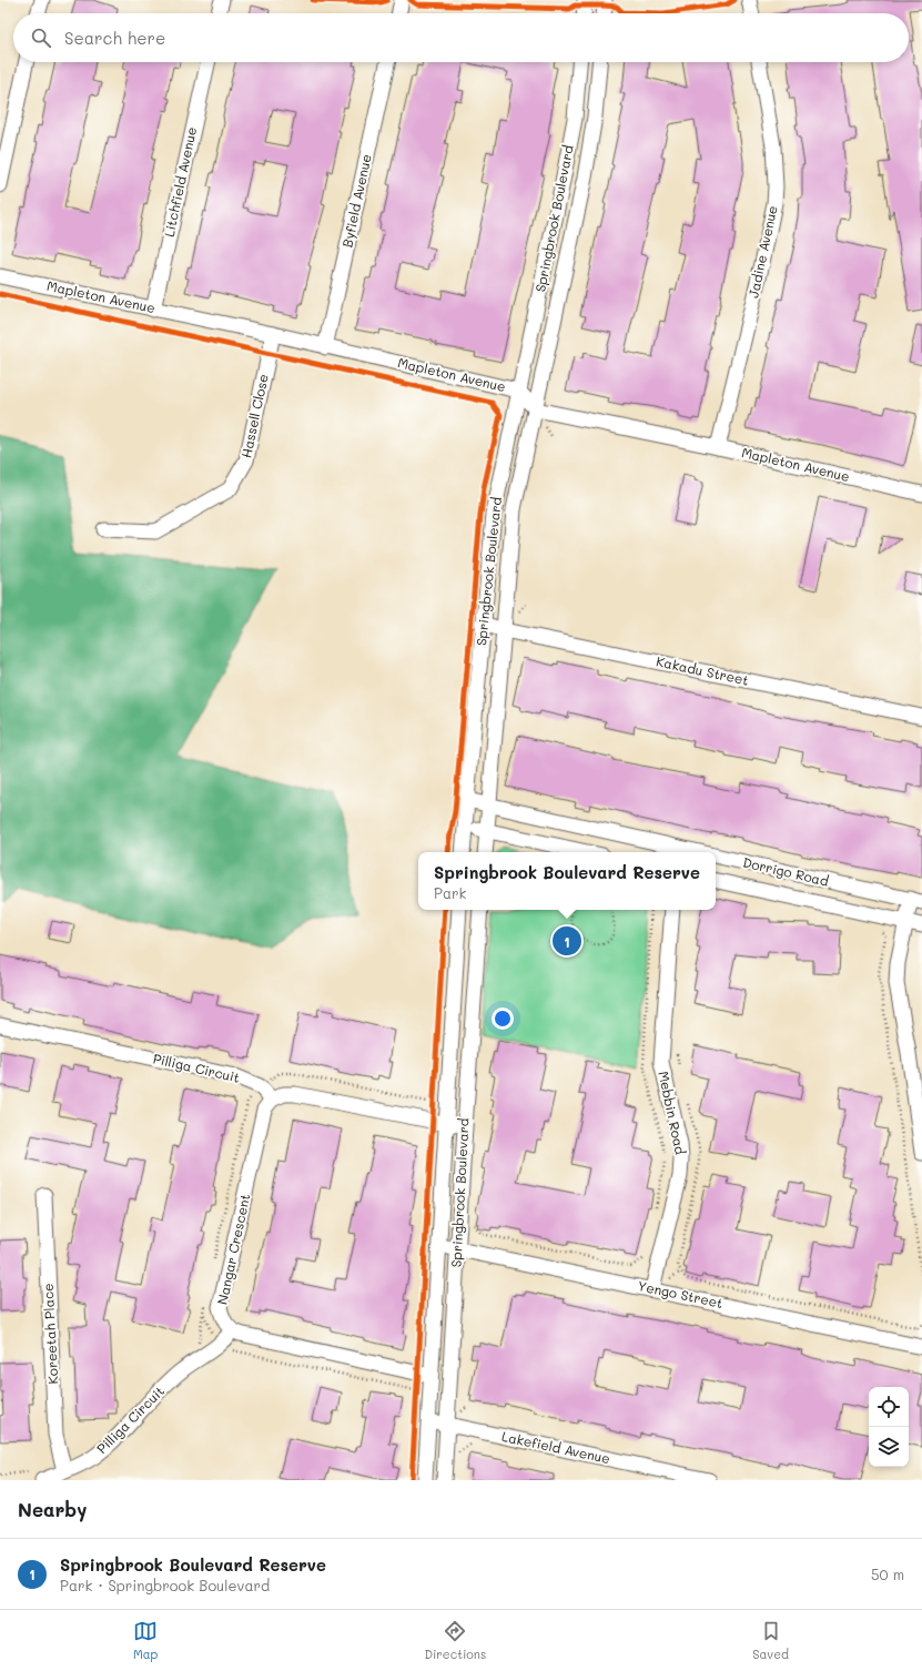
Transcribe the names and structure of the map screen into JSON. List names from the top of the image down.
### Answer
{
  "streets": {
    "street": [
      "Litchfield Avenue",
      "Byfield Avenue",
      "Springbrook Boulevard",
      "Jadine Avenue",
      "Mapleton Avenue",
      "Hassell Close",
      "Kakadu Street",
      "Dorrigo Road",
      "Pilliga Circuit",
      "Mebbin Road",
      "Nangar Crescent",
      "Yengo Street",
      "Koreetah Place",
      "Lakefield Avenue"
    ]
  },
  "crossings": [
    ["Litchfield Avenue", "Mapleton Avenue"],
    ["Byfield Avenue", "Mapleton Avenue"],
    ["Springbrook Boulevard", "Mapleton Avenue"],
    ["Springbrook Boulevard", "Kakadu Street"],
    ["Springbrook Boulevard", "Dorrigo Road"],
    ["Springbrook Boulevard", "Yengo Street"],
    ["Springbrook Boulevard", "Lakefield Avenue"],
    ["Jadine Avenue", "Mapleton Avenue"],
    ["Mapleton Avenue", "Hassell Close"],
    ["Pilliga Circuit", "Nangar Crescent"],
    ["Pilliga Circuit", "Koreetah Place"],
    ["Mebbin Road", "Yengo Street"]
  ],
  "page": {
    "search": "Search here",
    "popup": ["Springbrook Boulevard Reserve", "Park"],
    "pins": "1",
    "heading": "Nearby",
    "list": [
      {
        "mark": "1",
        "name": "Springbrook Boulevard Reserve",
        "note": "Park · Springbrook Boulevard",
        "value": "50 m"
      }
    ],
    "nav": ["Map", "Directions", "Saved"]
  }
}
